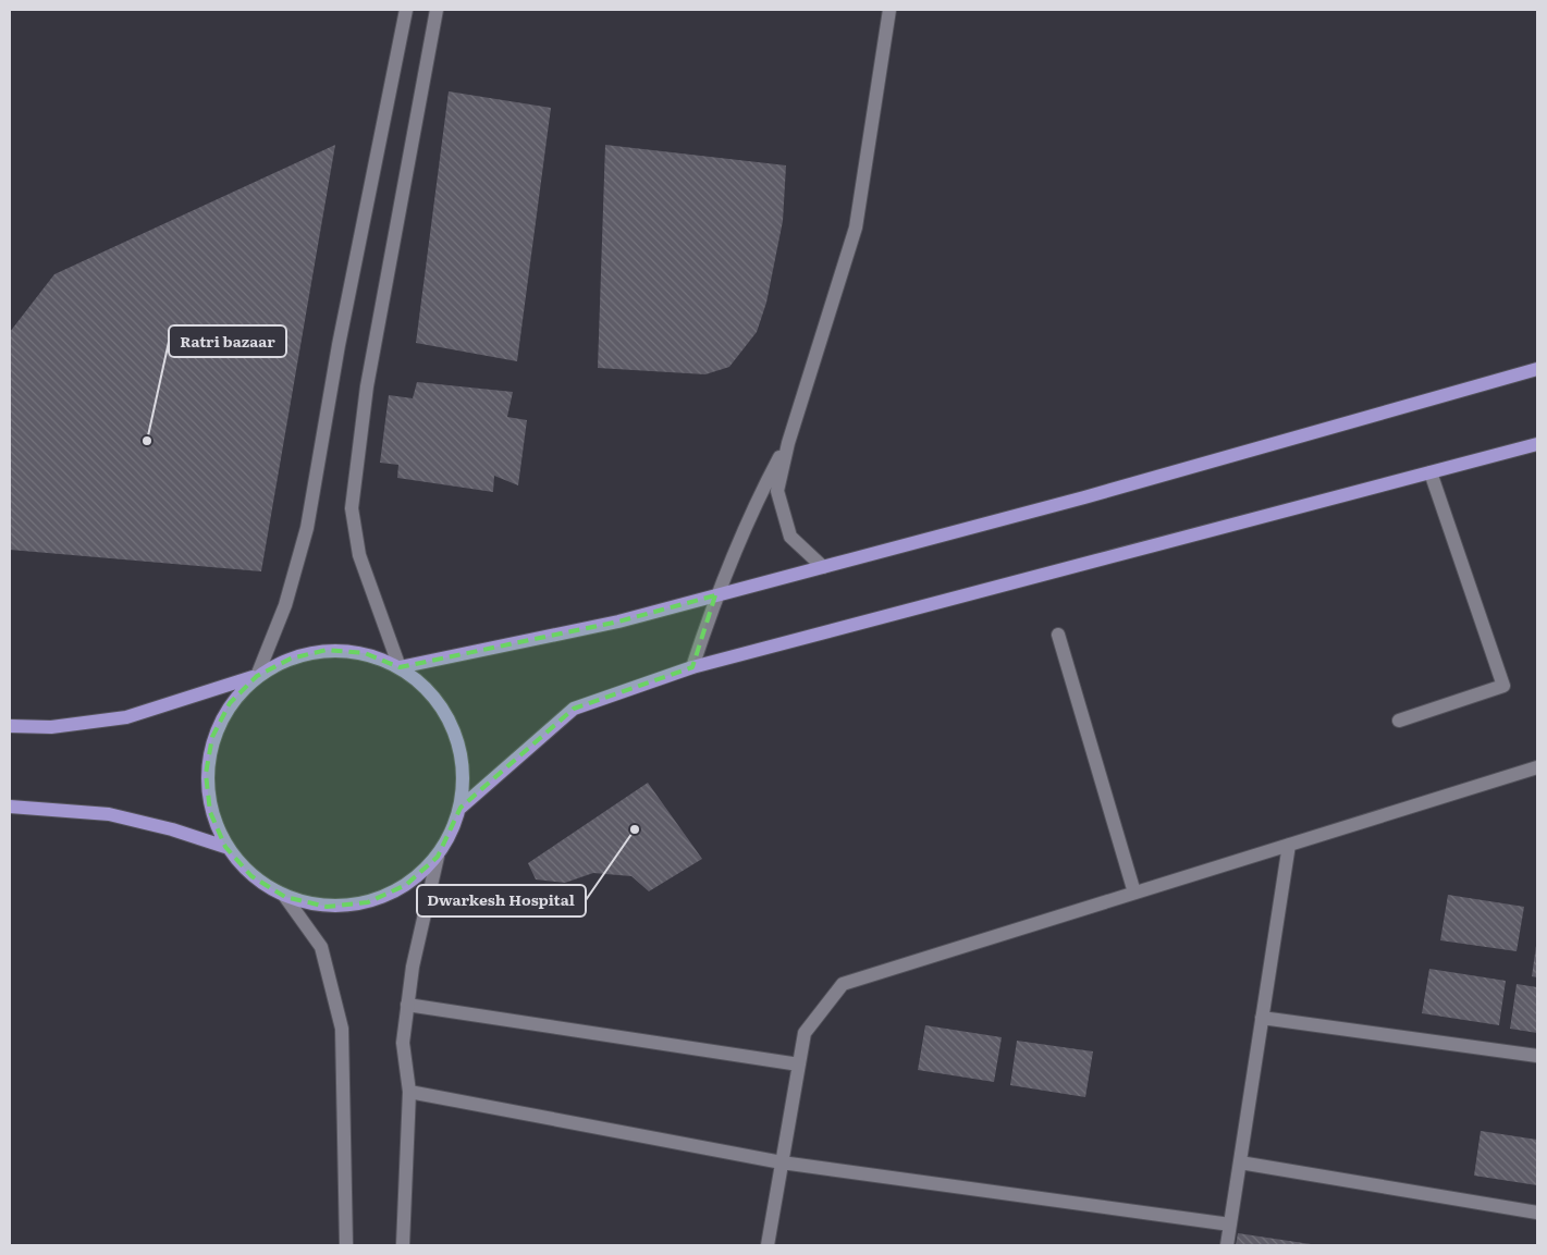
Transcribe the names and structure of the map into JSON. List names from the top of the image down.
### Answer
{
  "places": ["Ratri bazaar", "Dwarkesh Hospital"]
}
